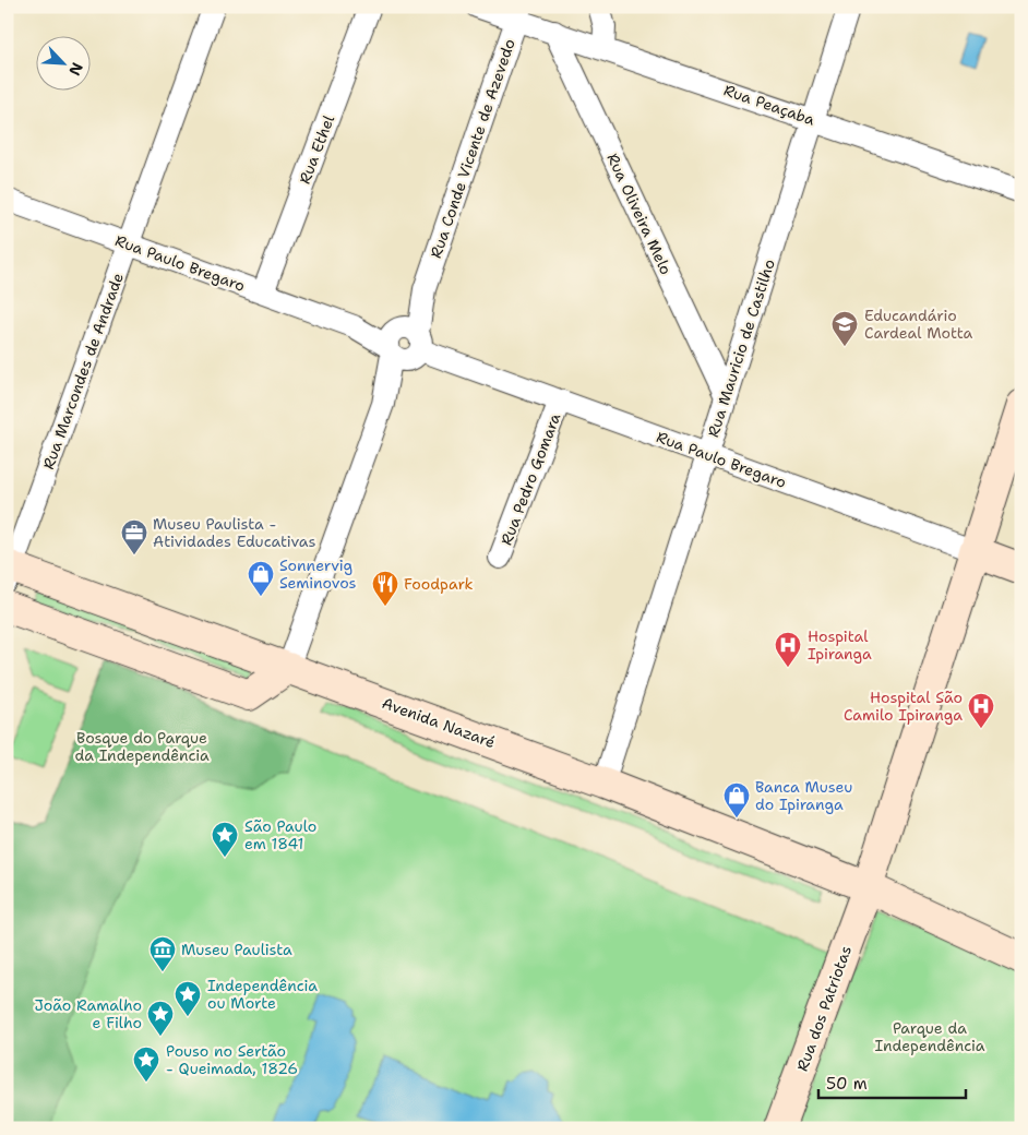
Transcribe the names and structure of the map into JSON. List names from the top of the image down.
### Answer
{
  "streets": {
    "main road": ["Rua Paulo Bregaro", "Avenida Nazaré", "Rua dos Patriotas"],
    "street": [
      "Rua Peaçaba",
      "Rua Conde Vicente de Azevedo",
      "Rua Ethel",
      "Rua Oliveira Melo",
      "Rua Mauricio de Castilho",
      "Rua Marcondes de Andrade",
      "Rua Pedro Gomara"
    ]
  },
  "crossings": [
    ["Rua Peaçaba", "Rua Conde Vicente de Azevedo"],
    ["Rua Peaçaba", "Rua Oliveira Melo"],
    ["Rua Peaçaba", "Rua Mauricio de Castilho"],
    ["Rua Conde Vicente de Azevedo", "Rua Paulo Bregaro"],
    ["Rua Conde Vicente de Azevedo", "Avenida Nazaré"],
    ["Rua Ethel", "Rua Paulo Bregaro"],
    ["Rua Oliveira Melo", "Rua Mauricio de Castilho"],
    ["Rua Paulo Bregaro", "Rua Mauricio de Castilho"],
    ["Rua Paulo Bregaro", "Rua Marcondes de Andrade"],
    ["Rua Paulo Bregaro", "Rua Pedro Gomara"],
    ["Rua Paulo Bregaro", "Rua dos Patriotas"],
    ["Rua Mauricio de Castilho", "Avenida Nazaré"],
    ["Rua Marcondes de Andrade", "Avenida Nazaré"],
    ["Avenida Nazaré", "Rua dos Patriotas"]
  ],
  "parks": ["Bosque do Parque da Independência", "Parque da Independência"],
  "places": {
    "school or university": ["Educandário Cardeal Motta"],
    "office": ["Museu Paulista - Atividades Educativas"],
    "shop": ["Sonnervig Seminovos", "Banca Museu do Ipiranga"],
    "restaurant": ["Foodpark"],
    "hospital": ["Hospital Ipiranga", "Hospital São Camilo Ipiranga"],
    "place": [
      "São Paulo em 1841",
      "Independência ou Morte",
      "João Ramalho e Filho",
      "Pouso no Sertão - Queimada, 1826"
    ],
    "museum": ["Museu Paulista"]
  },
  "scale_bar": "50 m",
  "north": "bottom right"
}
